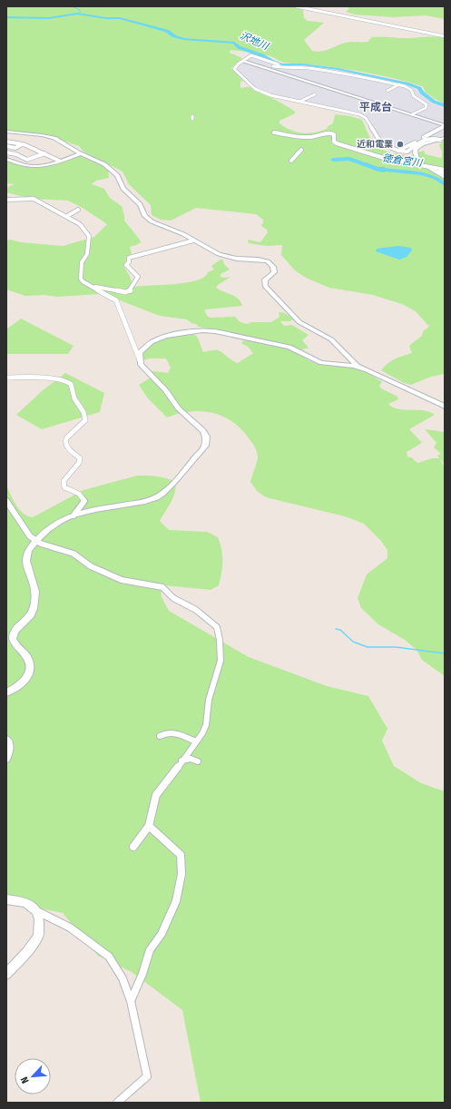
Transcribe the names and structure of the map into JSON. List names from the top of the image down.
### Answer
{
  "districts": ["平成台"],
  "water": ["沢地川", "徳倉宮川"],
  "places": ["近和電業"],
  "north": "bottom left"
}
